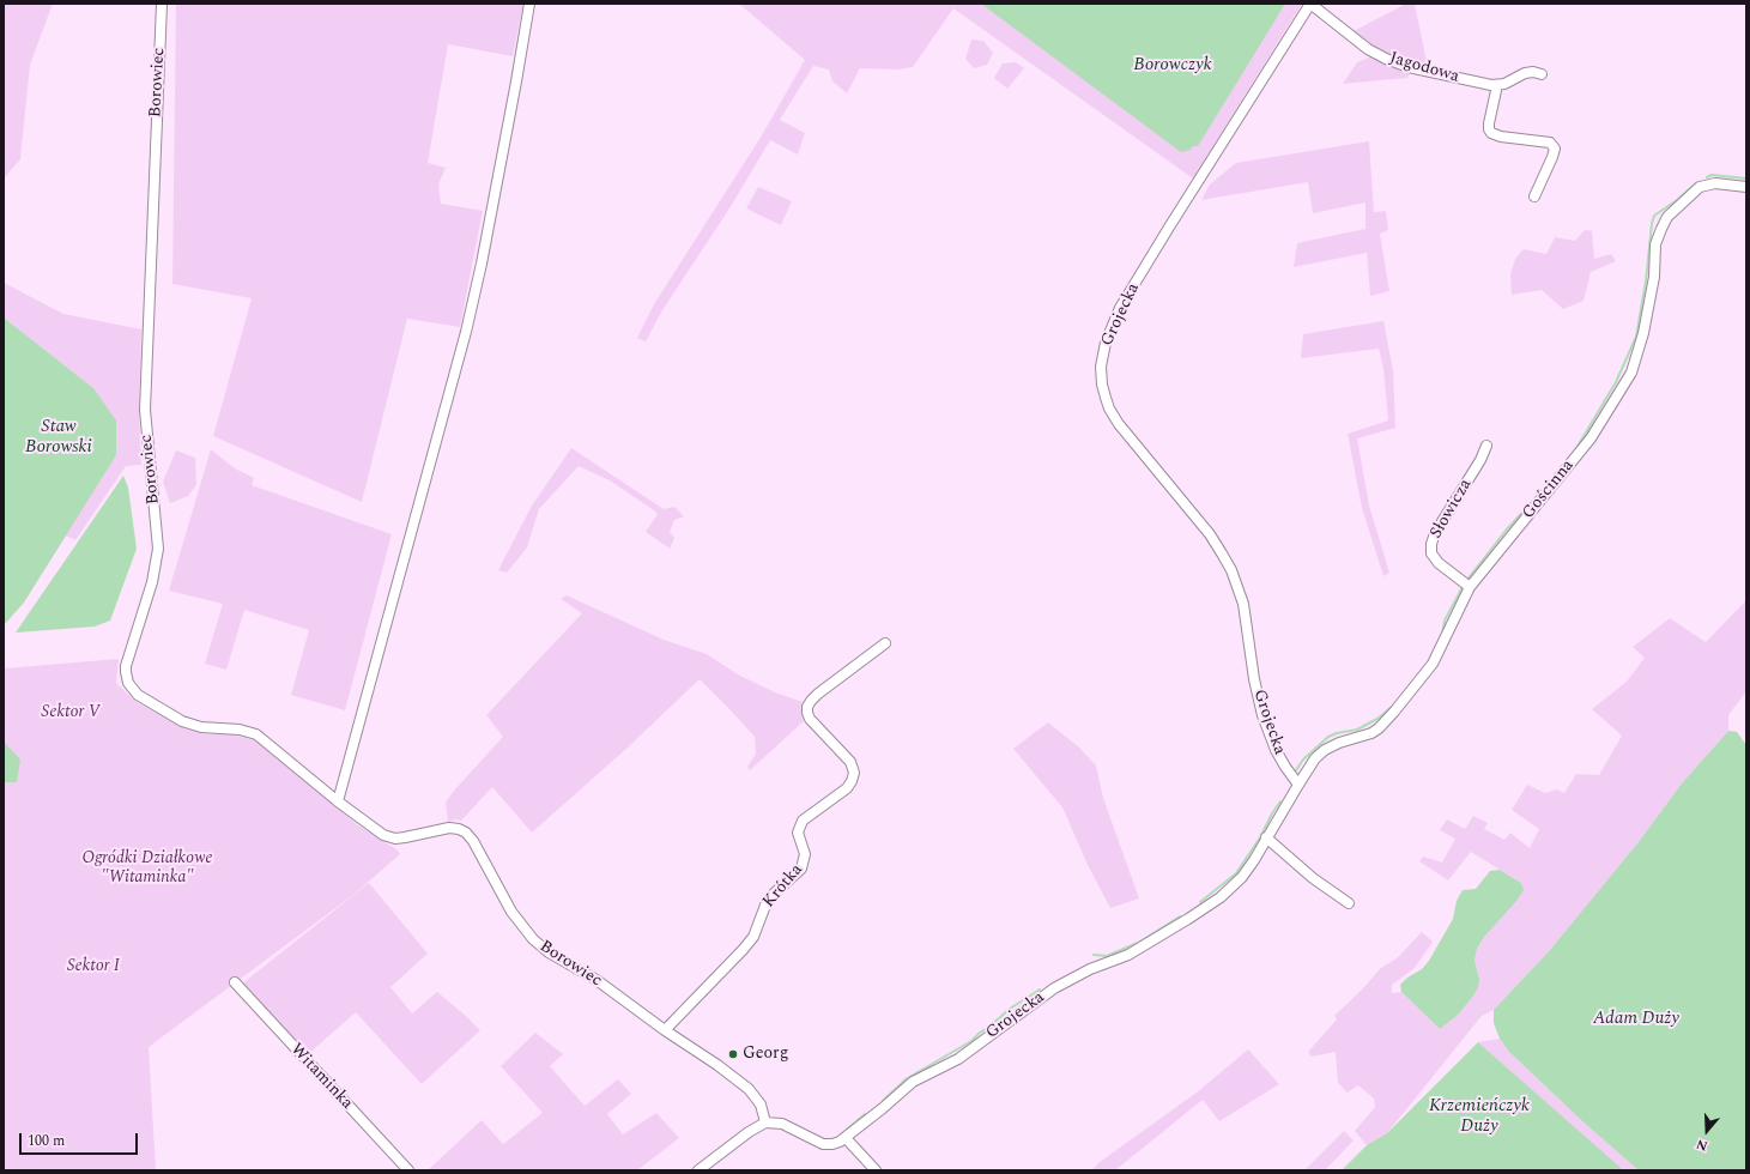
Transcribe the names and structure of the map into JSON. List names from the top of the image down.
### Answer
{
  "streets": {
    "street": [
      "Jagodowa",
      "Borowiec",
      "Grojecka",
      "Gościnna",
      "Słowicza",
      "Krótka",
      "Witaminka"
    ]
  },
  "crossings": [
    ["Jagodowa", "Grojecka"],
    ["Borowiec", "Grojecka"],
    ["Borowiec", "Krótka"],
    ["Grojecka", "Gościnna"],
    ["Gościnna", "Słowicza"]
  ],
  "water": [
    "Borowczyk",
    "Staw Borowski",
    "Adam Duży",
    "Krzemieńczyk Duży"
  ],
  "parks": ["Sektor V", "Ogródki Działkowe \"Witaminka\"", "Sektor I"],
  "places": ["Georg"],
  "scale_bar": "100 m",
  "north": "bottom"
}
